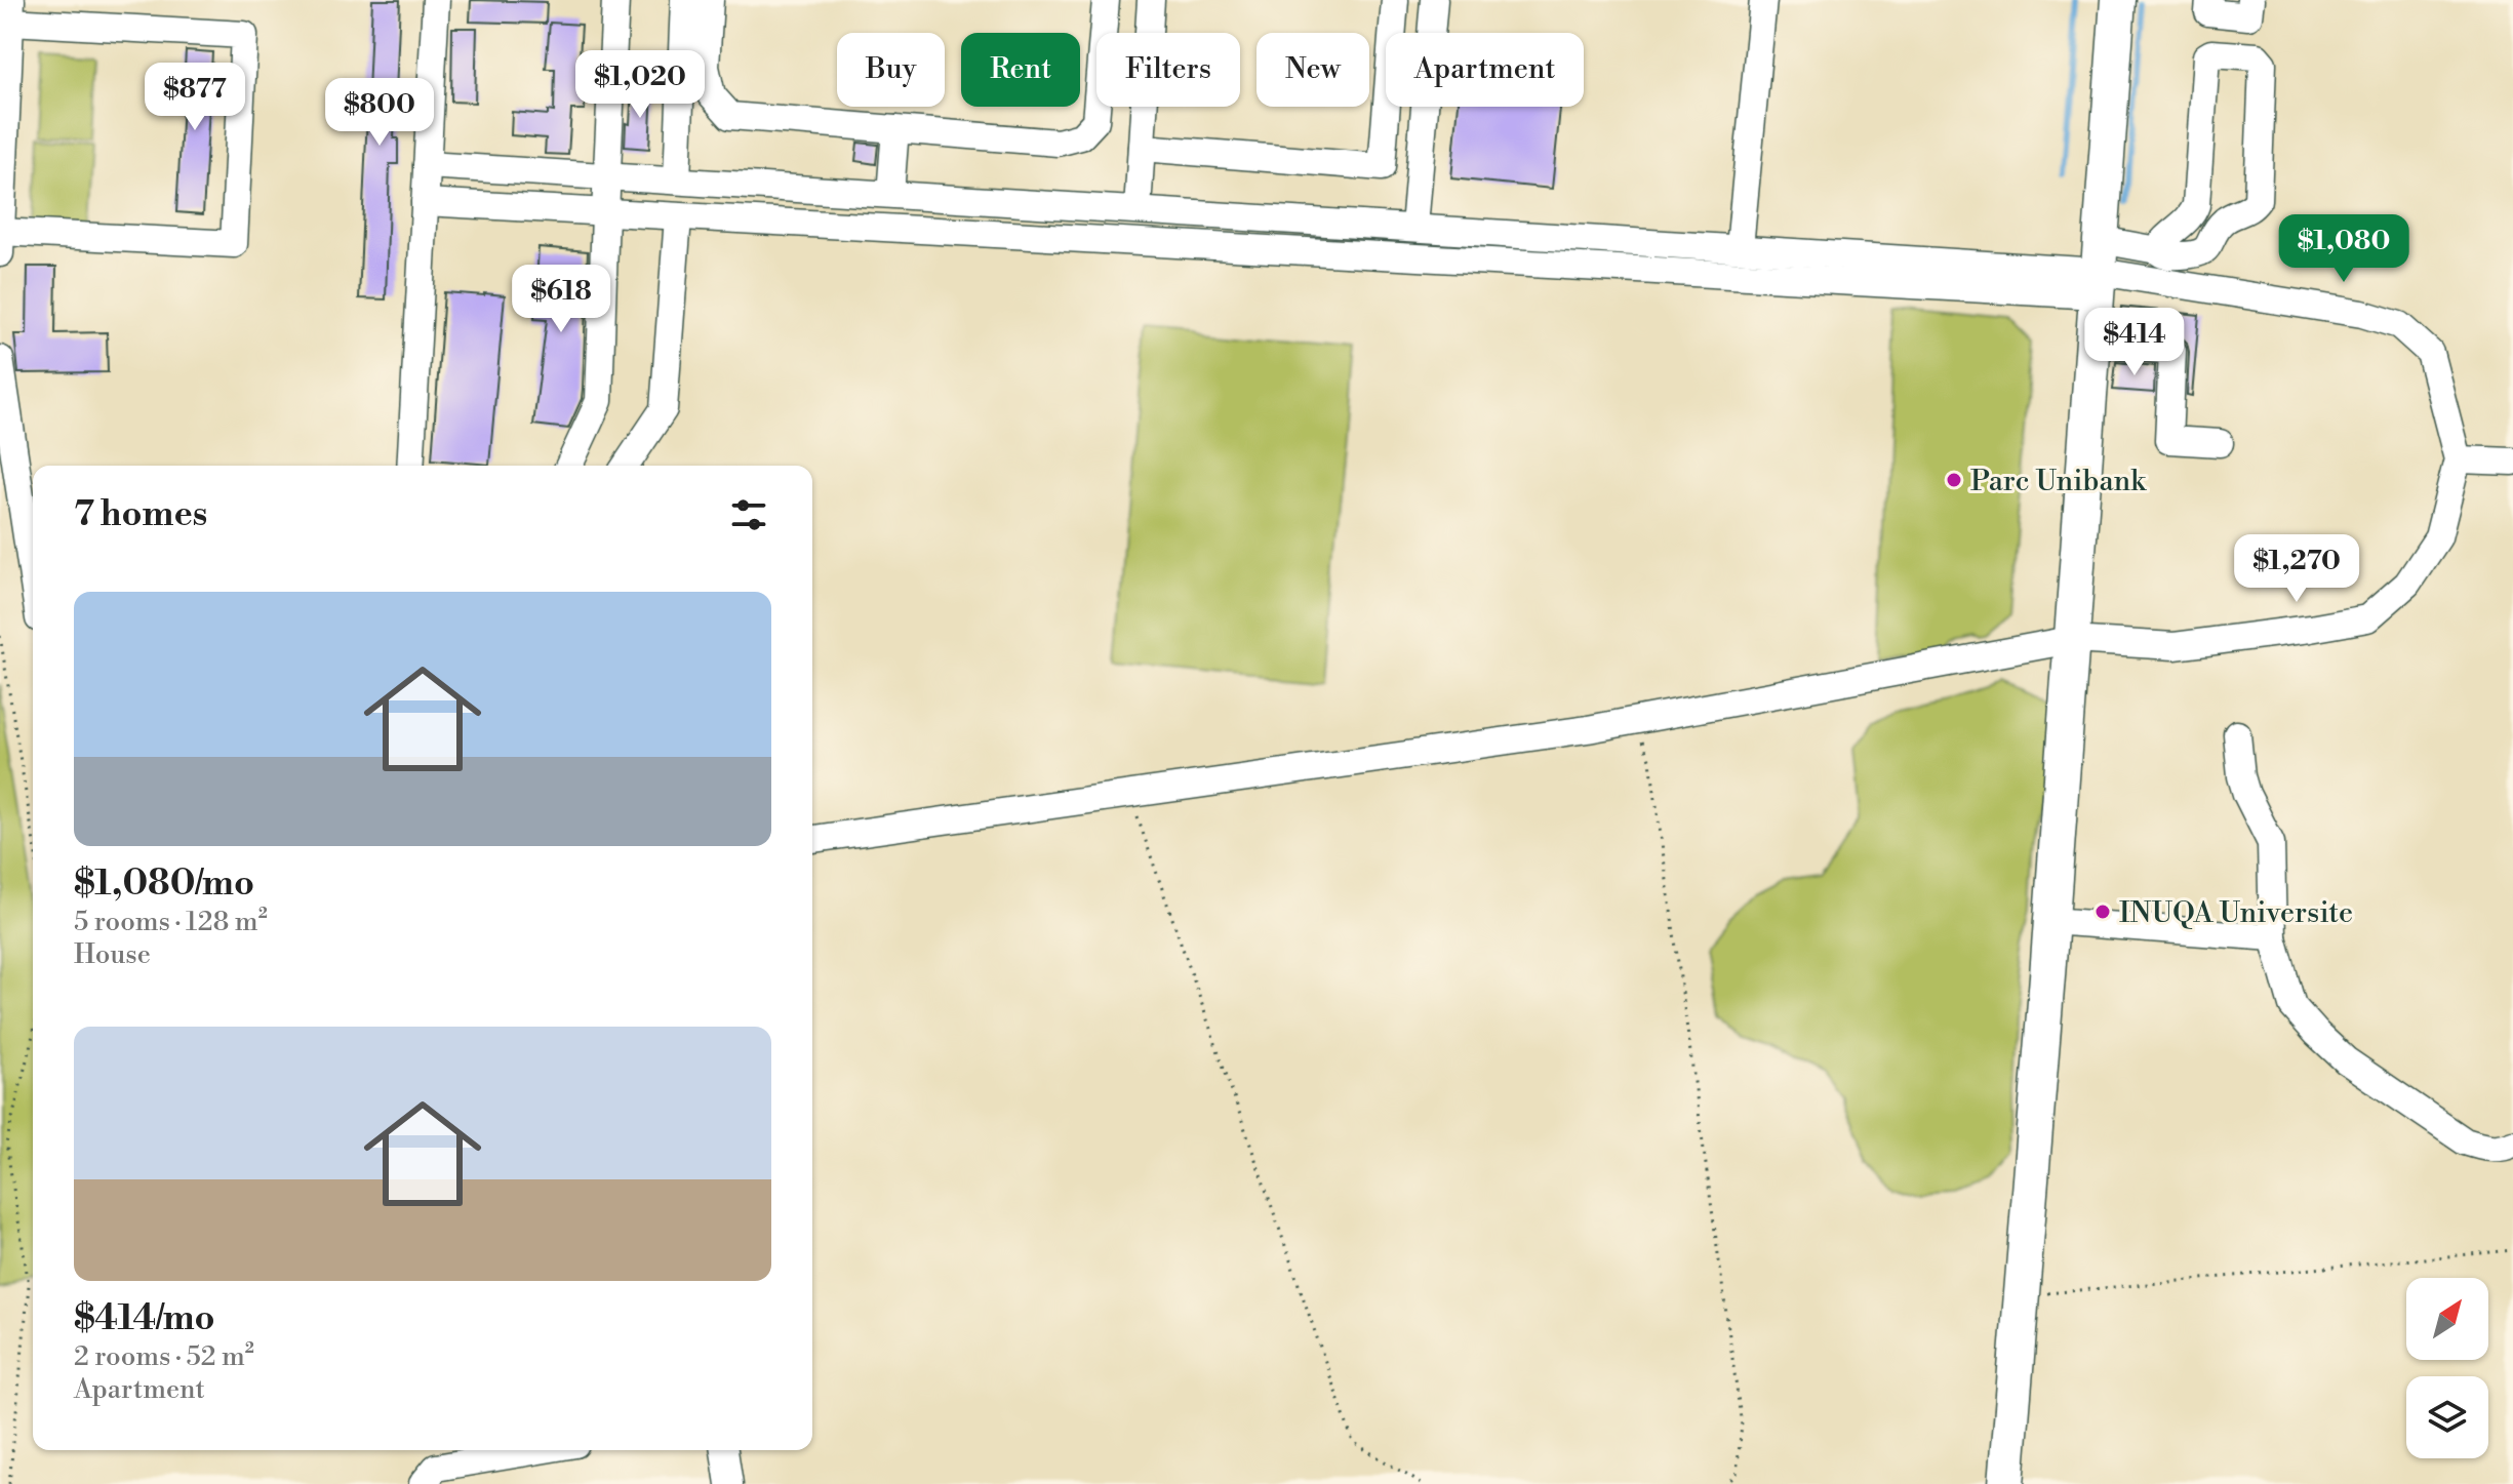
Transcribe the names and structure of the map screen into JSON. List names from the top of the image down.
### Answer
{
  "places": ["Parc Unibank", "INUQA Universite"],
  "north": "top right",
  "page": {
    "chip": [
      "Buy",
      "Rent",
      "Filters",
      "New",
      "Apartment"
    ],
    "price": [
      "$1,020",
      "$877",
      "$800",
      "$1,080",
      "$618",
      "$414",
      "$1,270"
    ],
    "heading": "7 homes",
    "list": [
      {
        "name": "$1,080/mo",
        "note": "5 rooms · 128 m² · House"
      },
      {
        "name": "$414/mo",
        "note": "2 rooms · 52 m² · Apartment"
      }
    ]
  }
}
